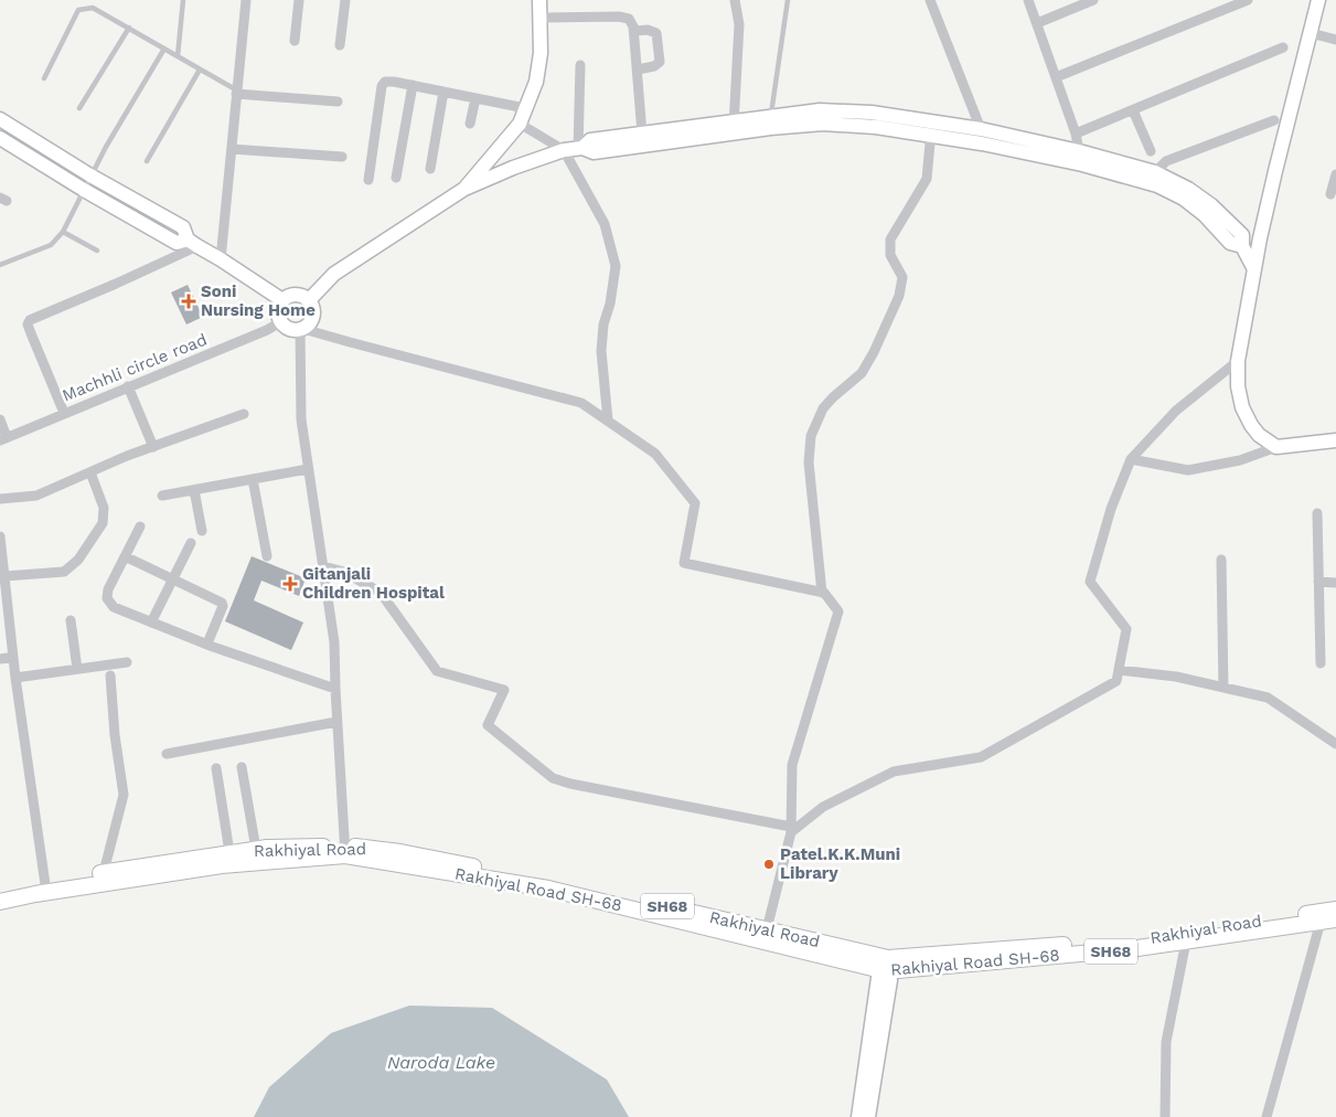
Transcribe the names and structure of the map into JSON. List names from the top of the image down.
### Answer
{
  "streets": {
    "main road": ["Rakhiyal Road", "SH68"],
    "street": ["Machhli circle road"]
  },
  "crossings": [
    ["Rakhiyal Road", "SH68"]
  ],
  "water": ["Naroda Lake"],
  "places": {
    "health": ["Soni Nursing Home", "Gitanjali Children Hospital"],
    "other": ["Patel.K.K.Muni Library"]
  }
}
